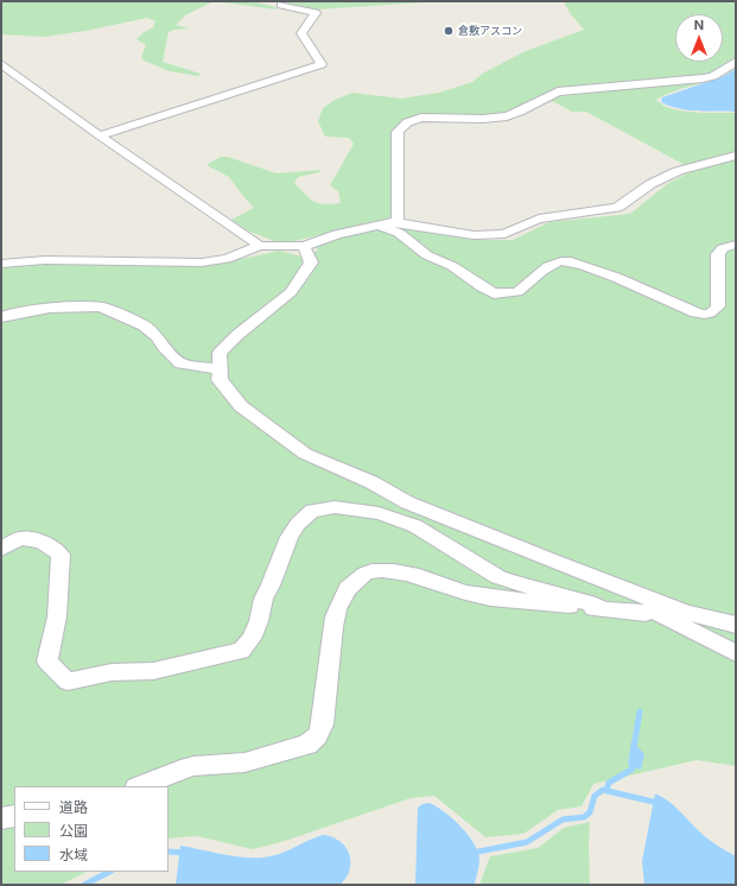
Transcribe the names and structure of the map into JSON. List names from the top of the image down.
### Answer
{
  "places": ["倉敷アスコン"],
  "legend": ["道路", "公園", "水域"],
  "north": "top"
}
